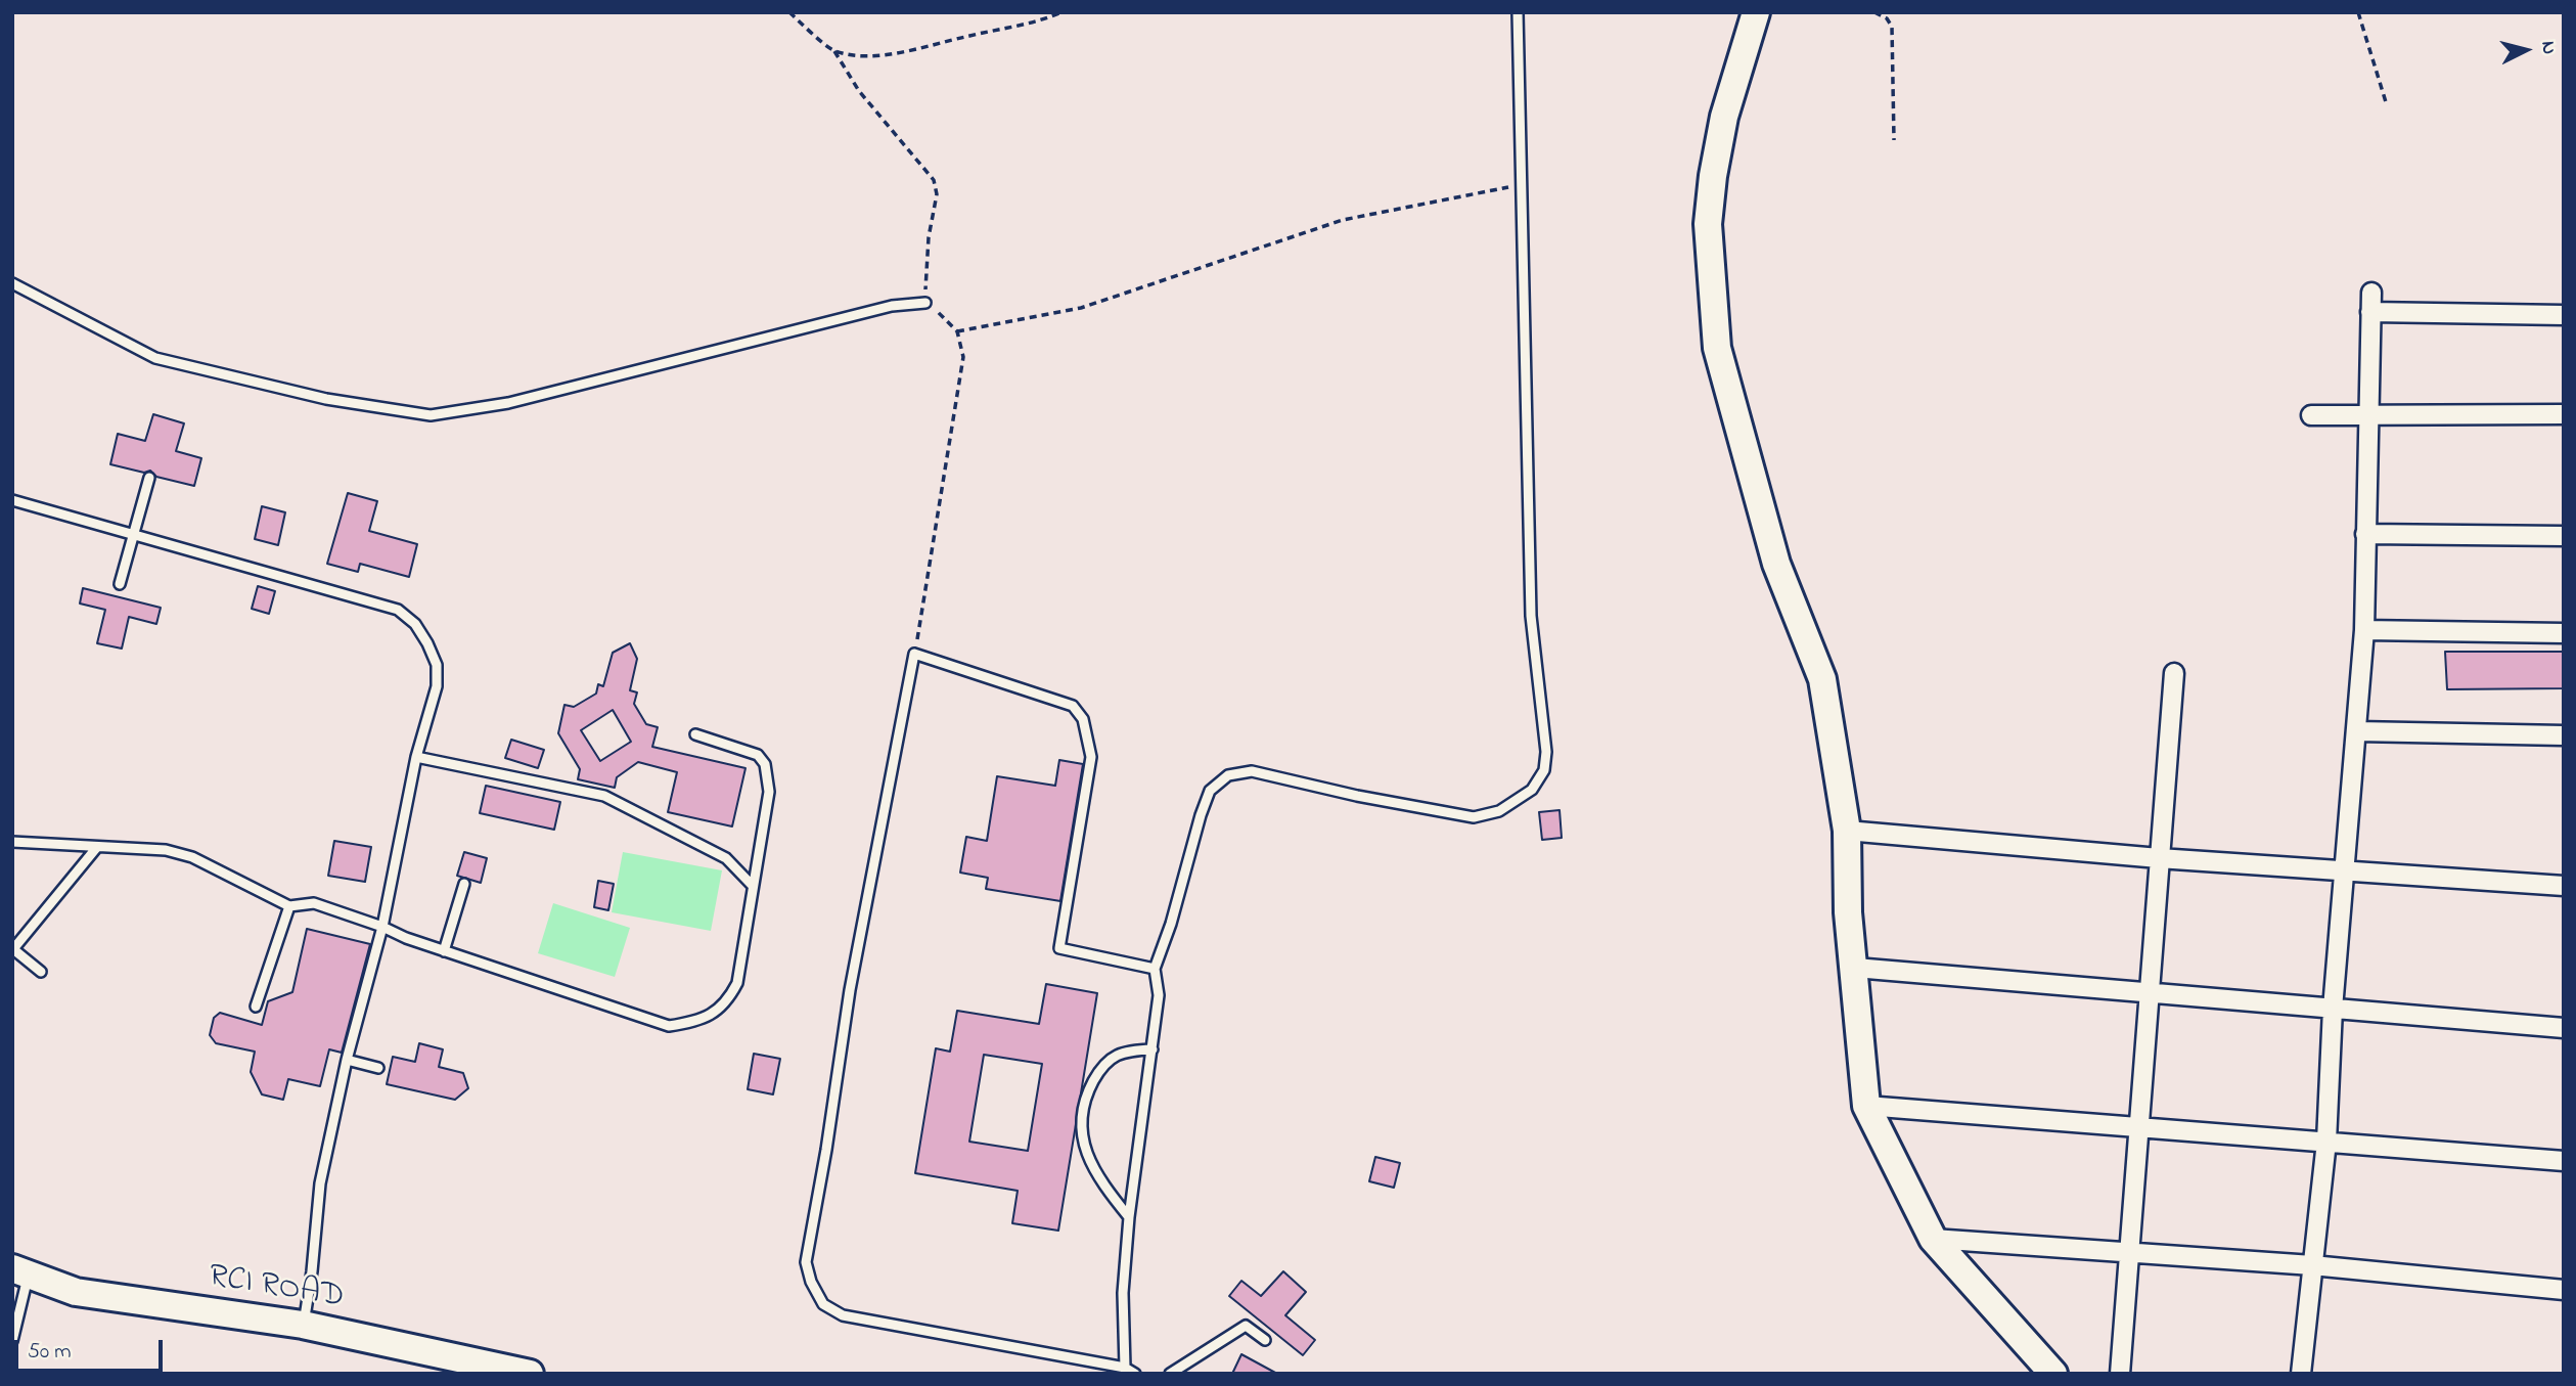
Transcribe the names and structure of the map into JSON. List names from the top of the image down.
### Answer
{
  "streets": {
    "main road": ["RCI ROAD"]
  },
  "scale_bar": "50 m",
  "north": "right"
}
